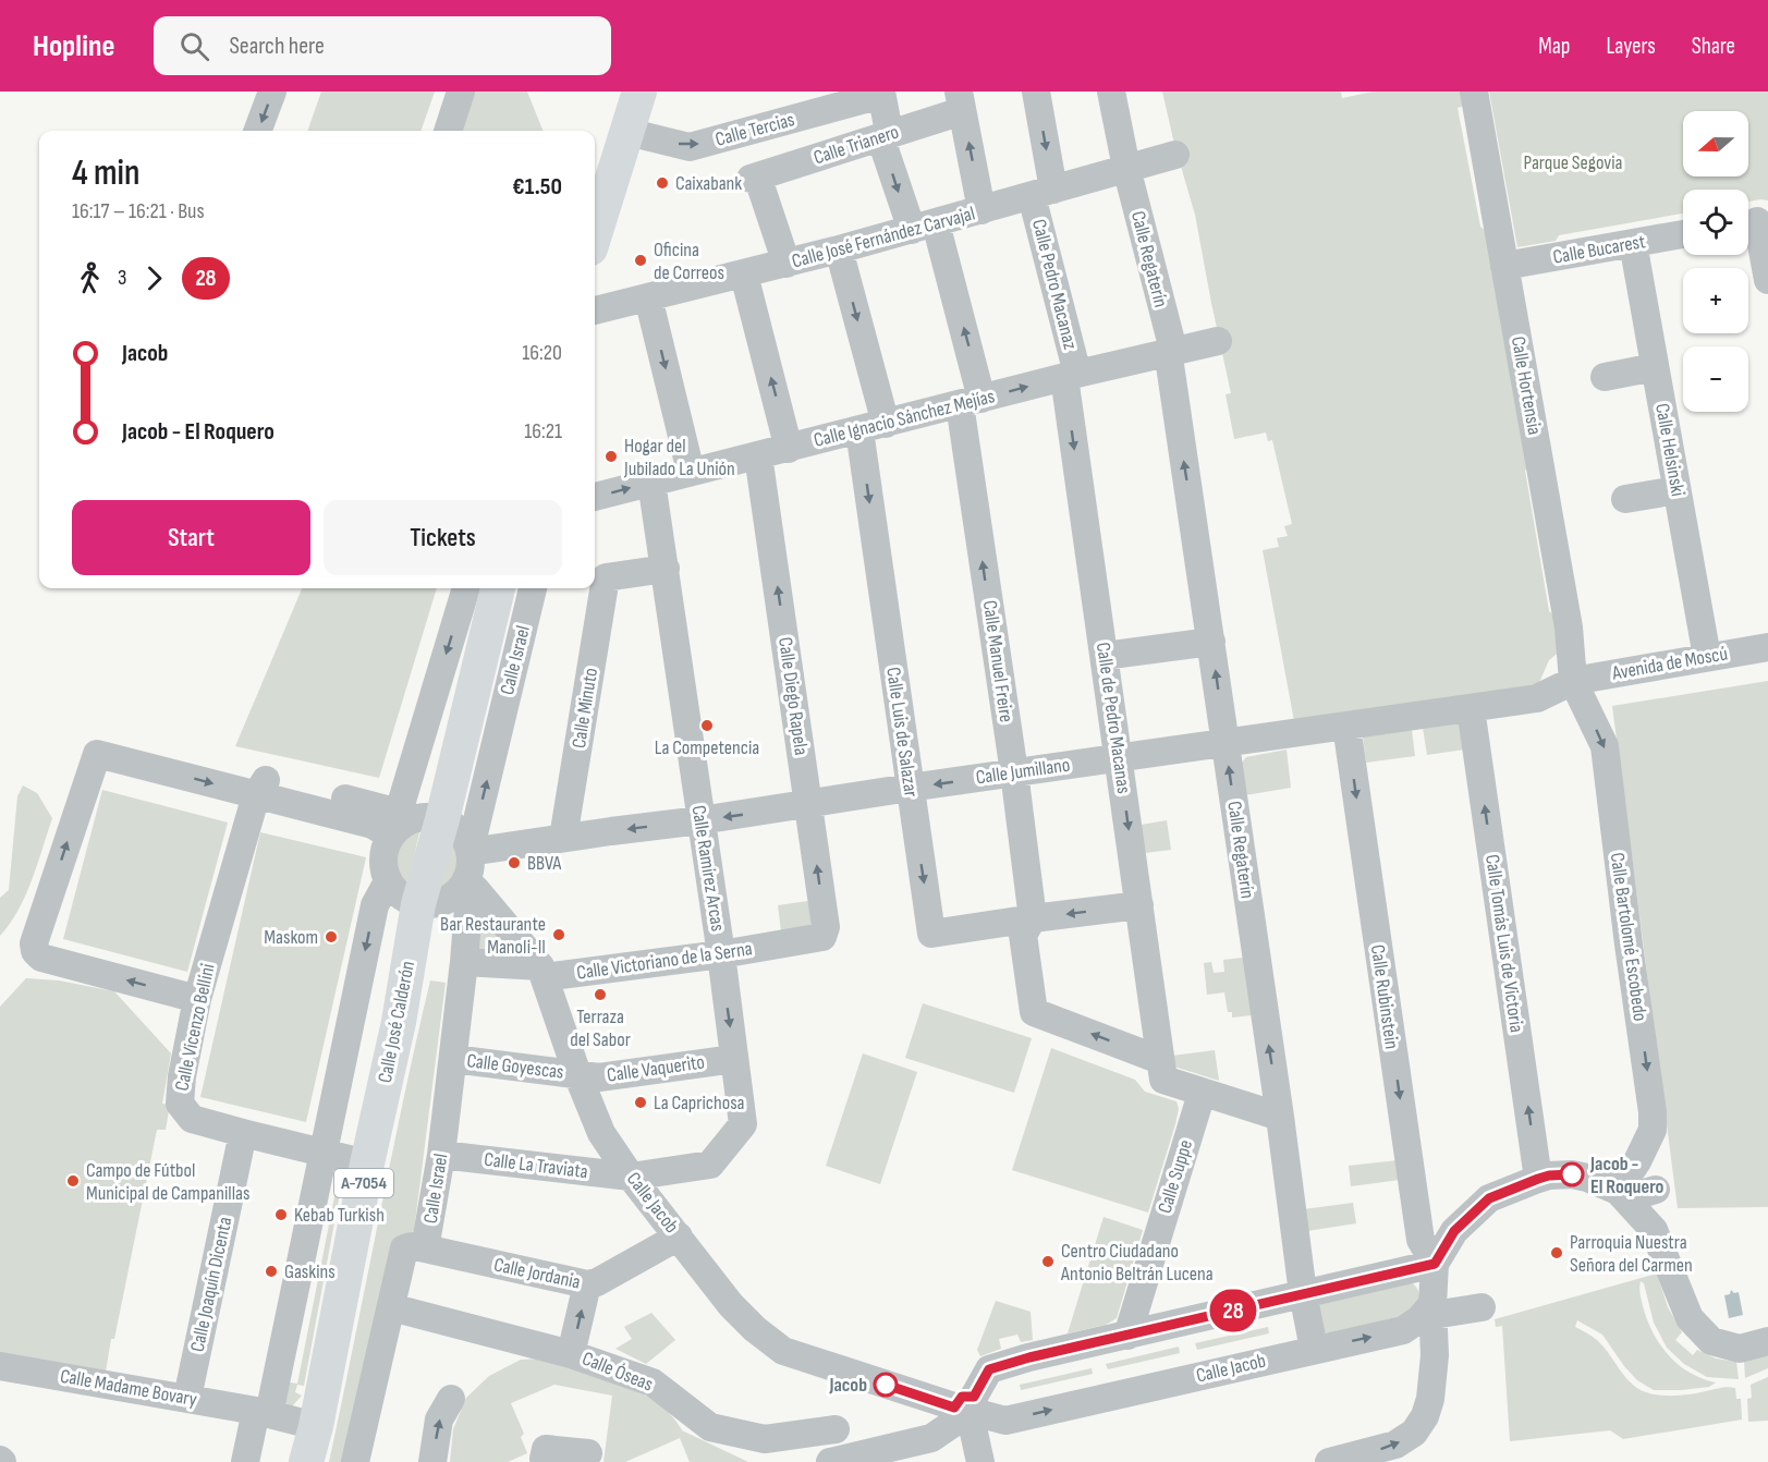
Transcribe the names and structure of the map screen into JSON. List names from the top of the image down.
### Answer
{
  "streets": {
    "main road": ["Calle José Calderón", "A-7054"],
    "street": [
      "Calle Tercias",
      "Calle Trianero",
      "Calle José Fernández Carvajal",
      "Calle Bucarest",
      "Calle Regaterín",
      "Calle Pedro Macanaz",
      "Calle Hortensia",
      "Calle Ignacio Sánchez Mejías",
      "Calle Helsinski",
      "Calle Israel",
      "Calle Manuel Freire",
      "Avenida de Moscú",
      "Calle Diego Rapela",
      "Calle Minuto",
      "Calle de Pedro Macanas",
      "Calle Luis de Salazar",
      "Calle Jumillano",
      "Calle Ramírez Arcas",
      "Calle Bartolomé Escobedo",
      "Calle Tomás Luis de Victoria",
      "Calle Victoriano de la Serna",
      "Calle Rubinstein",
      "Calle Vicenzo Bellini",
      "Calle Goyescas",
      "Calle Vaquerito",
      "Calle La Traviata",
      "Calle Suppe",
      "Calle Jacob",
      "Calle Jordania",
      "Calle Joaquín Dicenta",
      "Calle Óseas",
      "Calle Madame Bovary"
    ]
  },
  "crossings": [
    ["Calle Tercias", "Calle Manuel Freire"],
    ["Calle Trianero", "Calle José Fernández Carvajal"],
    ["Calle Trianero", "Calle Manuel Freire"],
    ["Calle José Fernández Carvajal", "Calle Regaterín"],
    ["Calle José Fernández Carvajal", "Calle Pedro Macanaz"],
    ["Calle José Fernández Carvajal", "Calle Manuel Freire"],
    ["Calle José Fernández Carvajal", "Calle Luis de Salazar"],
    ["Calle Bucarest", "Calle Hortensia"],
    ["Calle Bucarest", "Calle Helsinski"],
    ["Calle Regaterín", "Calle Ignacio Sánchez Mejías"],
    ["Calle Regaterín", "Calle Jumillano"],
    ["Calle Regaterín", "Calle Jacob"],
    ["Calle Pedro Macanaz", "Calle Ignacio Sánchez Mejías"],
    ["Calle Pedro Macanaz", "Calle de Pedro Macanas"],
    ["Calle Hortensia", "Avenida de Moscú"],
    ["Calle Hortensia", "Calle Jumillano"],
    ["Calle Hortensia", "Calle Bartolomé Escobedo"],
    ["Calle Ignacio Sánchez Mejías", "Calle Manuel Freire"],
    ["Calle Ignacio Sánchez Mejías", "Calle Diego Rapela"],
    ["Calle Ignacio Sánchez Mejías", "Calle de Pedro Macanas"],
    ["Calle Ignacio Sánchez Mejías", "Calle Luis de Salazar"],
    ["Calle Ignacio Sánchez Mejías", "Calle Ramírez Arcas"],
    ["Calle Helsinski", "Avenida de Moscú"],
    ["Calle Israel", "Calle Jumillano"],
    ["Calle Israel", "Calle Victoriano de la Serna"],
    ["Calle Israel", "Calle Goyescas"],
    ["Calle Israel", "Calle La Traviata"],
    ["Calle Israel", "Calle Jacob"],
    ["Calle Israel", "Calle Jordania"],
    ["Calle Israel", "Calle Óseas"],
    ["Calle Manuel Freire", "Calle de Pedro Macanas"],
    ["Calle Manuel Freire", "Calle Luis de Salazar"],
    ["Calle Manuel Freire", "Calle Jumillano"],
    ["Avenida de Moscú", "Calle Jumillano"],
    ["Avenida de Moscú", "Calle Bartolomé Escobedo"],
    ["Calle Diego Rapela", "Calle Jumillano"],
    ["Calle Diego Rapela", "Calle Victoriano de la Serna"],
    ["Calle Minuto", "Calle Jumillano"],
    ["Calle Minuto", "Calle Ramírez Arcas"],
    ["Calle de Pedro Macanas", "Calle Jumillano"],
    ["Calle Luis de Salazar", "Calle Jumillano"],
    ["Calle Jumillano", "Calle Ramírez Arcas"],
    ["Calle Jumillano", "Calle Bartolomé Escobedo"],
    ["Calle Jumillano", "Calle Tomás Luis de Victoria"],
    ["Calle Jumillano", "Calle Rubinstein"],
    ["Calle Ramírez Arcas", "Calle Victoriano de la Serna"],
    ["Calle Ramírez Arcas", "Calle Vaquerito"],
    ["Calle Ramírez Arcas", "Calle La Traviata"],
    ["Calle Ramírez Arcas", "Calle Jacob"],
    ["Calle Victoriano de la Serna", "Calle Jacob"],
    ["Calle José Calderón", "Calle Vicenzo Bellini"],
    ["Calle José Calderón", "Calle Madame Bovary"],
    ["Calle Vicenzo Bellini", "Calle Joaquín Dicenta"],
    ["Calle Goyescas", "Calle Vaquerito"],
    ["Calle Goyescas", "Calle Jacob"],
    ["Calle Vaquerito", "Calle Jacob"],
    ["Calle La Traviata", "Calle Jacob"],
    ["Calle Jacob", "Calle Jordania"],
    ["Calle Joaquín Dicenta", "Calle Madame Bovary"]
  ],
  "one_way": [
    "Calle Tercias",
    "Calle Regaterín",
    "Calle Diego Rapela",
    "Calle de Pedro Macanas",
    "Calle Bartolomé Escobedo",
    "Calle Tomás Luis de Victoria",
    "Calle Rubinstein"
  ],
  "parks": ["Parque Segovia"],
  "places": [
    "Caixabank",
    "Oficina de Correos",
    "Hogar del Jubilado La Unión",
    "La Competencia",
    "BBVA",
    "Bar Restaurante Manoli-II",
    "Maskom",
    "Terraza del Sabor",
    "La Caprichosa",
    "Jacob - El Roquero",
    "Campo de Fútbol Municipal de Campanillas",
    "Kebab Turkish",
    "Parroquia Nuestra Señora del Carmen",
    "Centro Ciudadano Antonio Beltrán Lucena",
    "Gaskins",
    "Jacob"
  ],
  "lines": ["bus line 28"],
  "north": "left",
  "page": {
    "header": "Hopline",
    "search": "Search here",
    "nav": ["Map", "Layers", "Share"],
    "on_map": "28",
    "map_buttons": ["+", "−"],
    "heading": ["4 min", "16:17 – 16:21 · Bus", "€1.50"],
    "legs": ["3", "28"],
    "list": [
      {
        "name": "Jacob",
        "value": "16:20"
      },
      {
        "name": "Jacob - El Roquero",
        "value": "16:21"
      }
    ],
    "buttons": ["Start", "Tickets"]
  }
}
